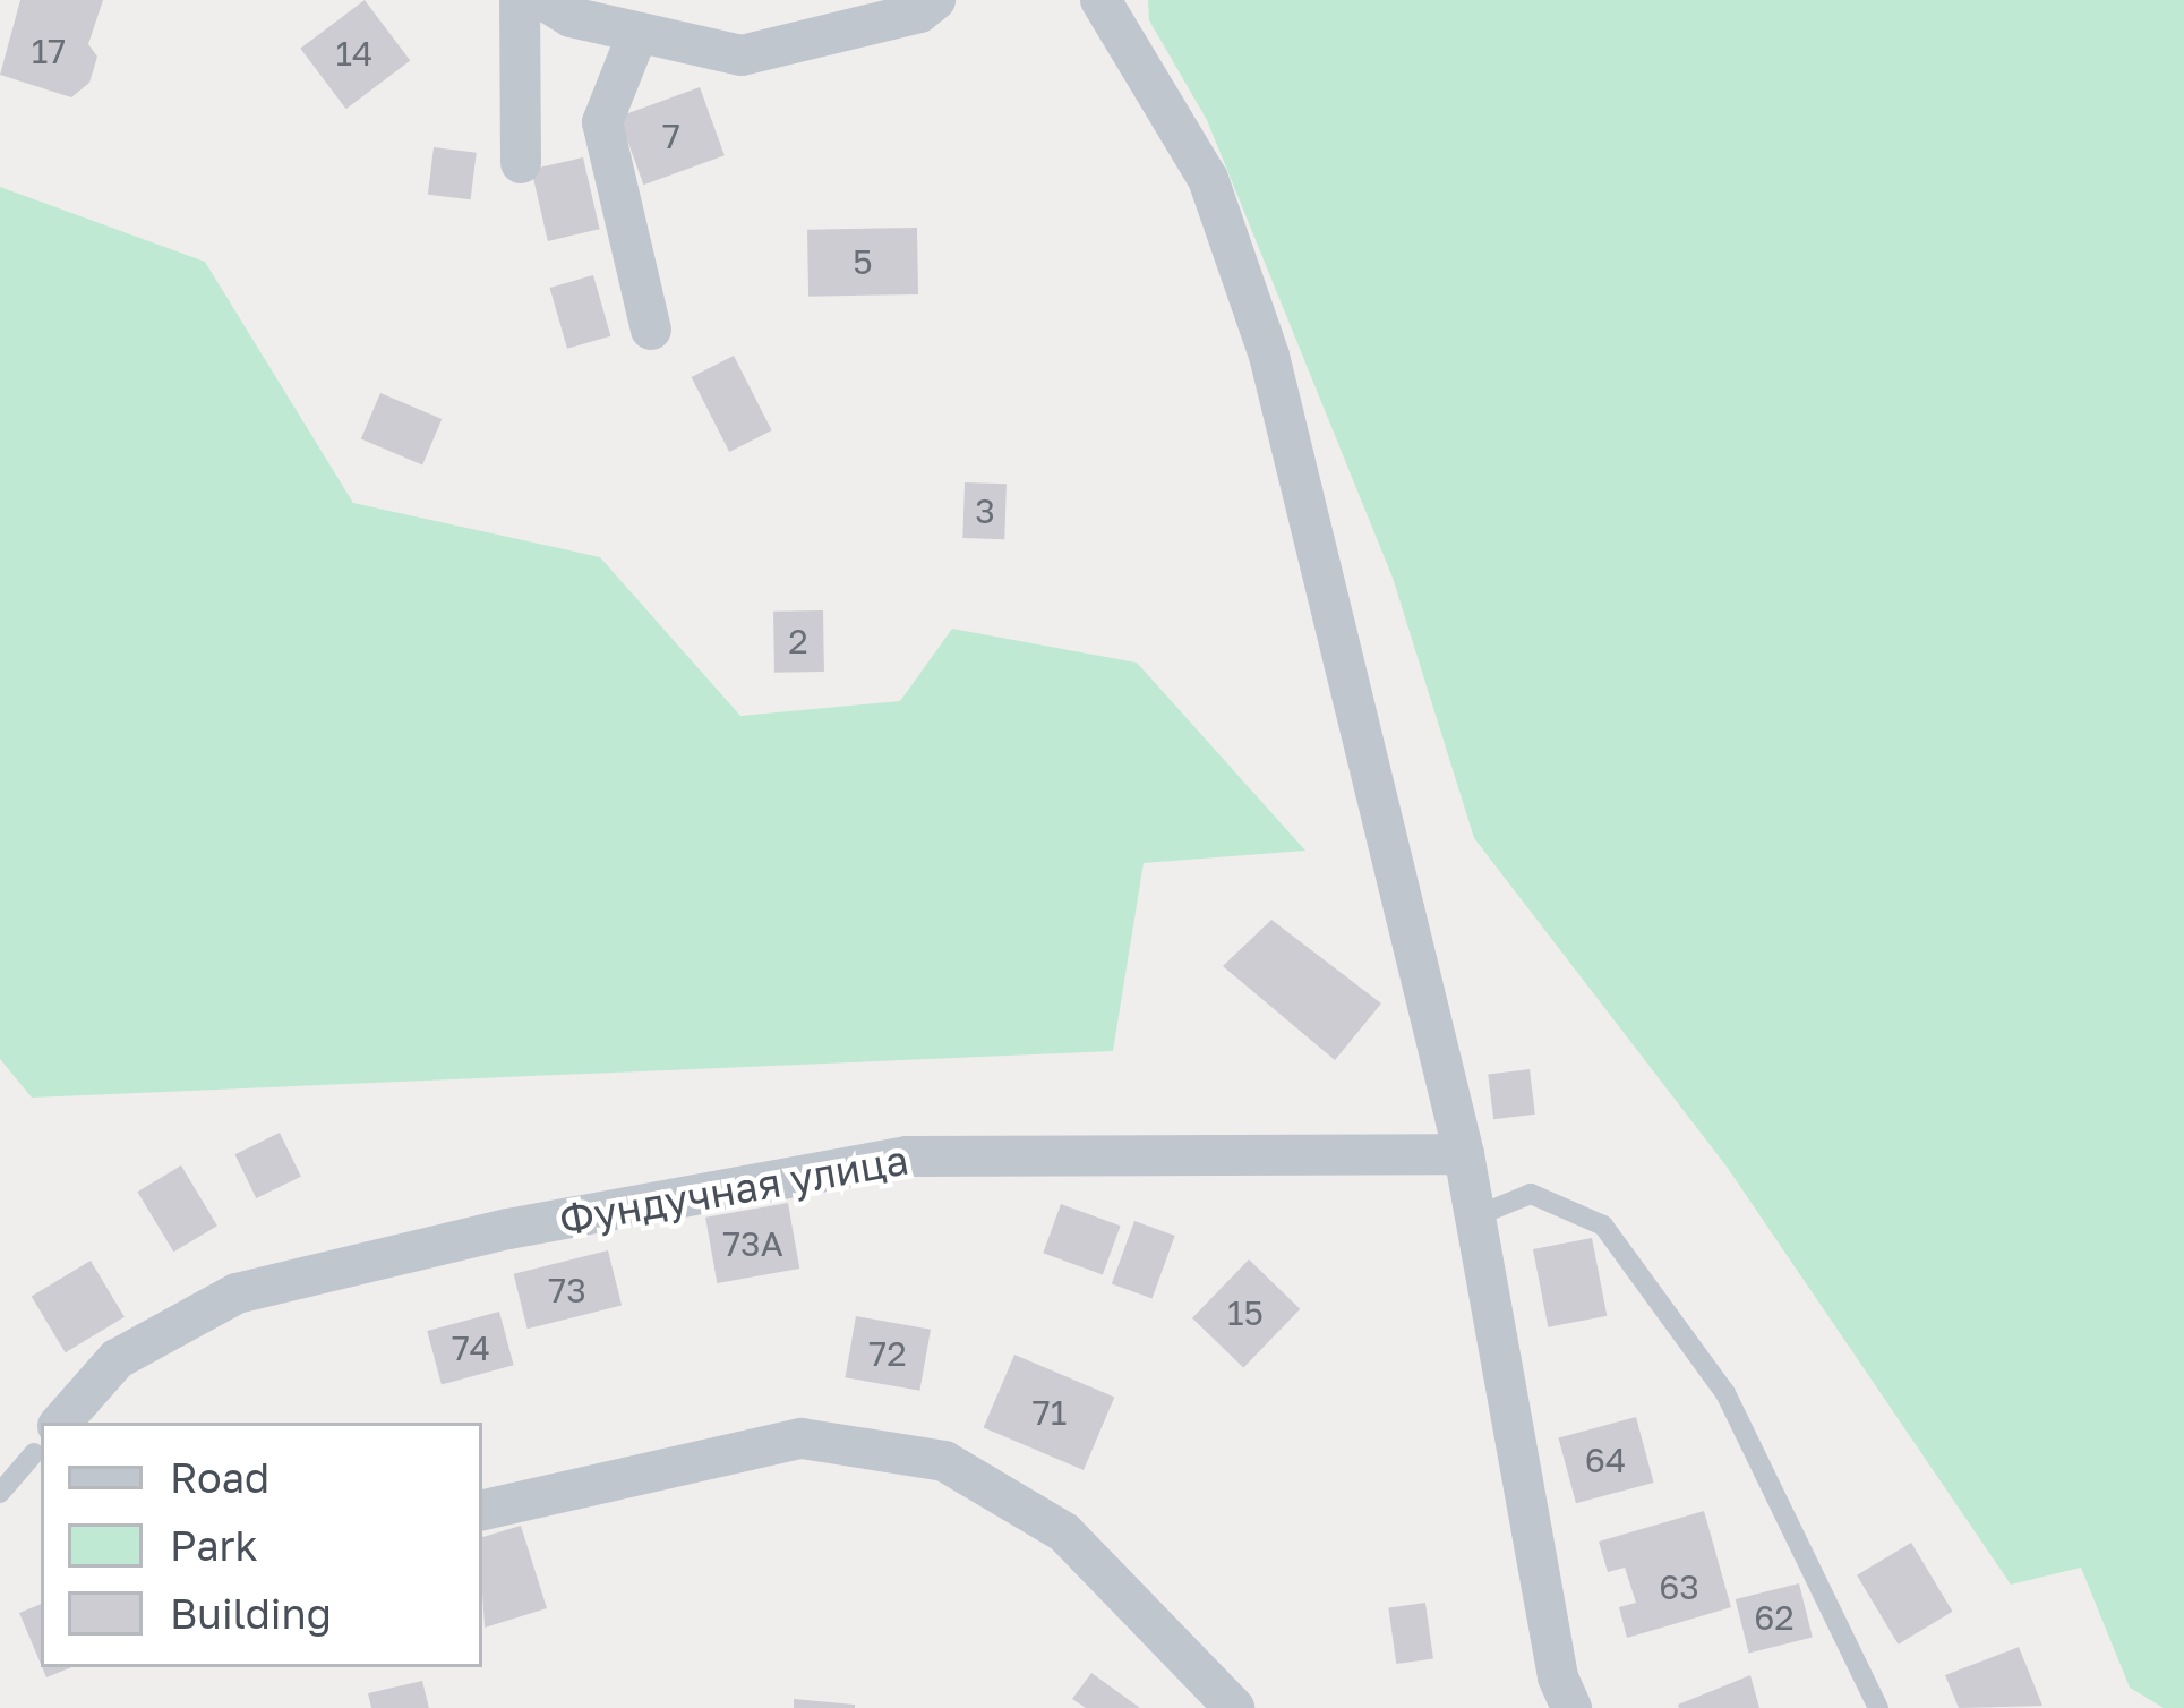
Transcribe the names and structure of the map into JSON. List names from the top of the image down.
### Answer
{
  "streets": {
    "street": ["Фундучная улица"]
  },
  "house_numbers": [
    "17",
    "14",
    "7",
    "5",
    "3",
    "2",
    "73А",
    "73",
    "15",
    "74",
    "72",
    "71",
    "64",
    "63",
    "62"
  ],
  "legend": ["Road", "Park", "Building"]
}
